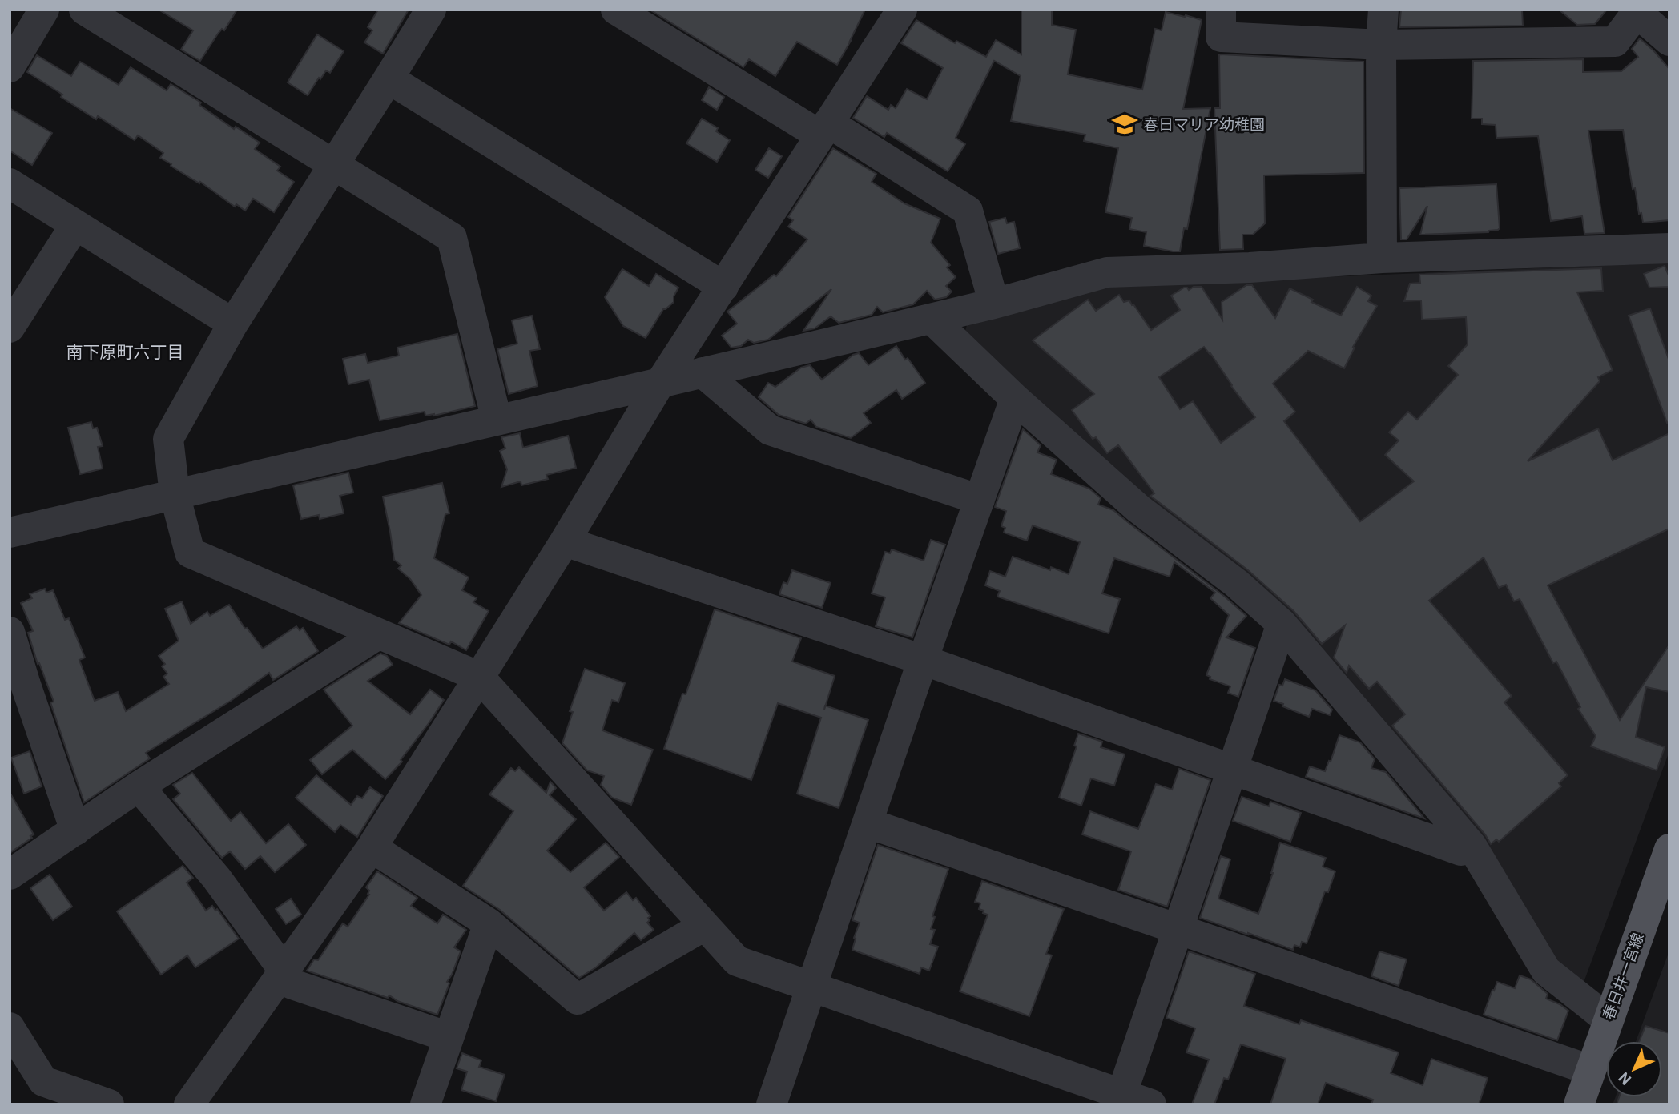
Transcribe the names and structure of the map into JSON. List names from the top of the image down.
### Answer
{
  "streets": {
    "main road": ["春日井一宮線"]
  },
  "districts": ["南下原町六丁目"],
  "places": {
    "school or university": ["春日マリア幼稚園"]
  },
  "north": "bottom left"
}
